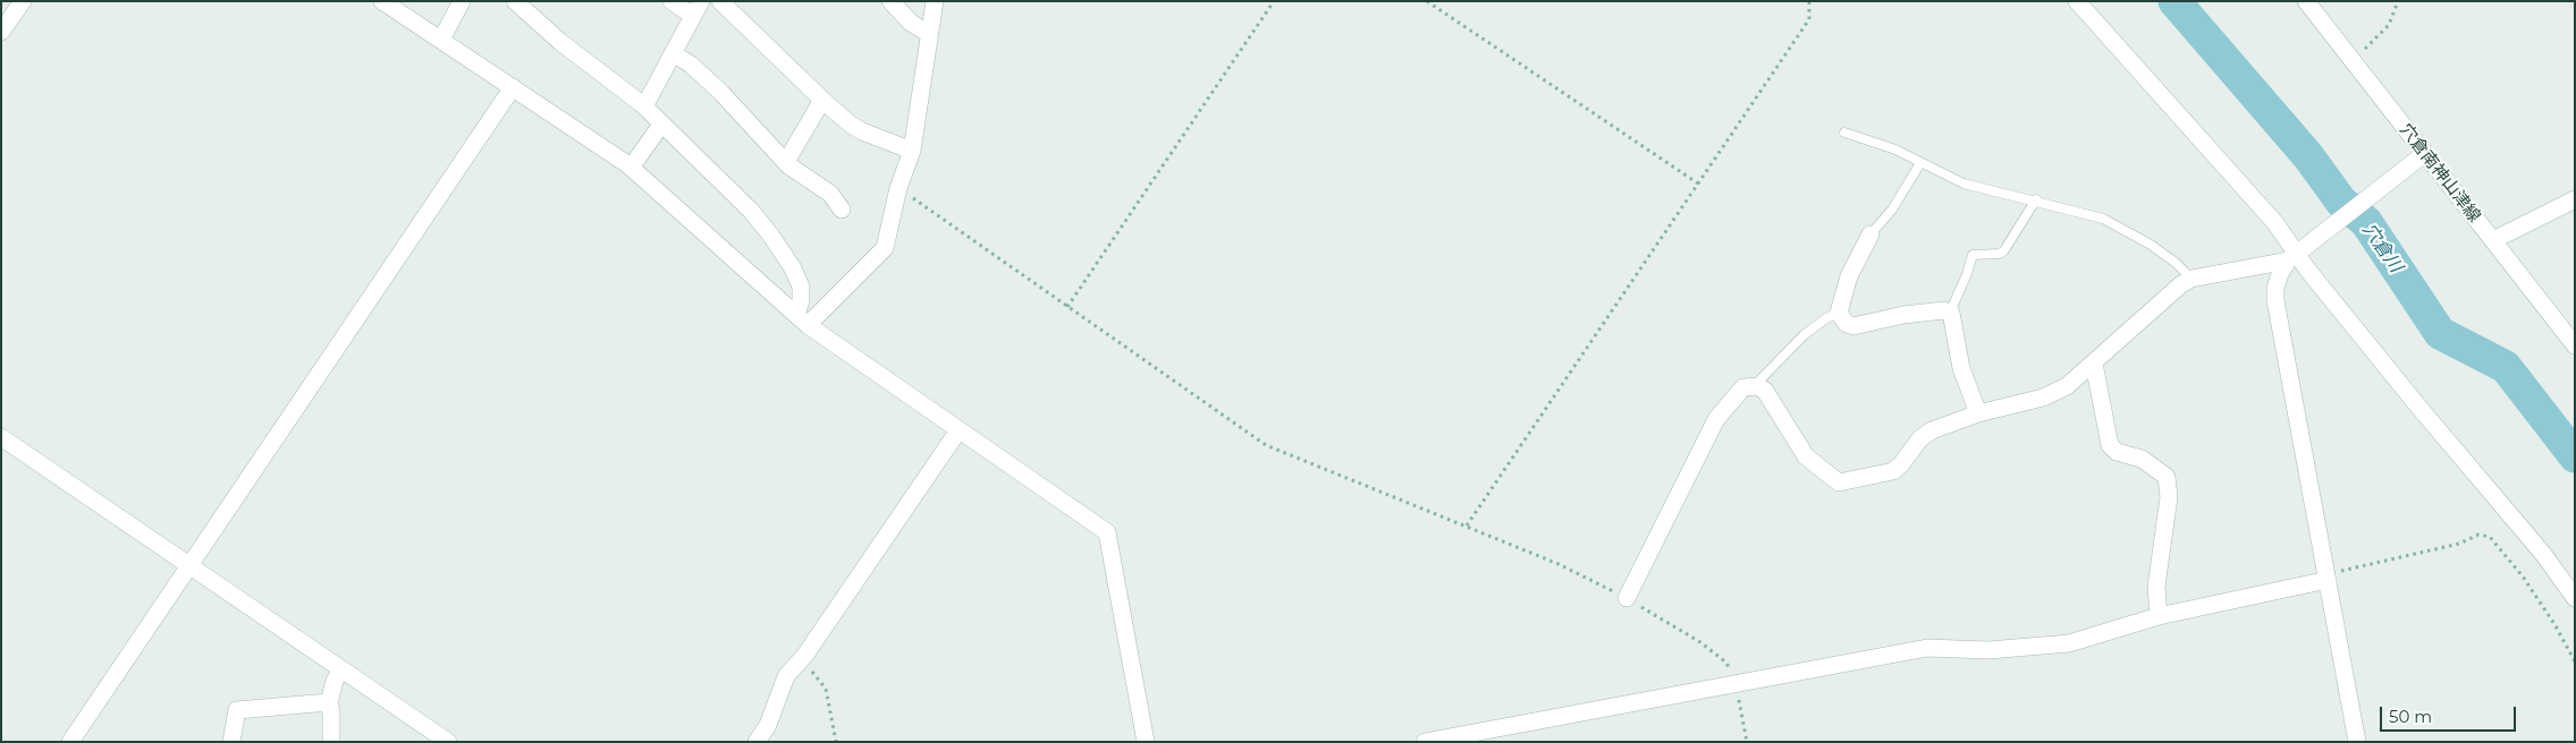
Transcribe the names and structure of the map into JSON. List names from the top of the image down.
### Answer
{
  "streets": {
    "street": ["穴倉南神山津線"]
  },
  "water": ["穴倉川"],
  "scale_bar": "50 m"
}
